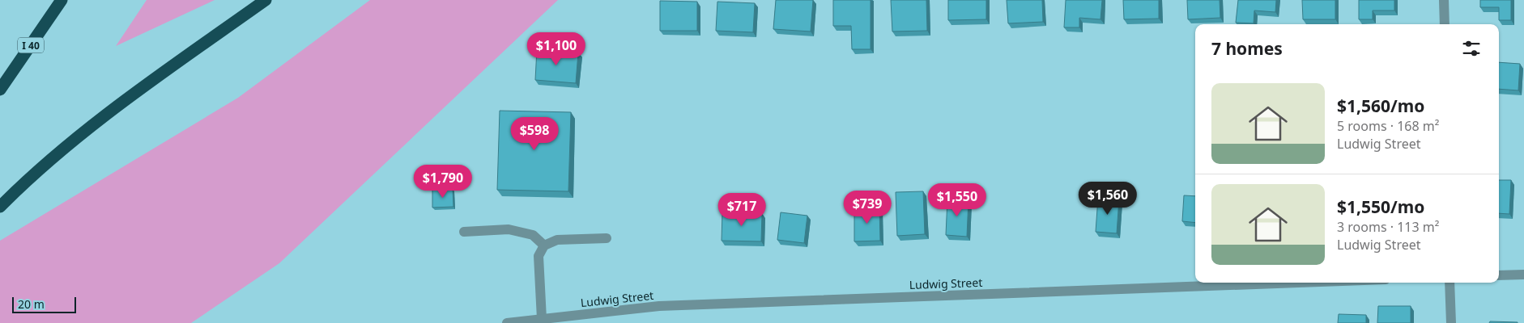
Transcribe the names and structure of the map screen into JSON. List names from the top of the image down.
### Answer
{
  "streets": {
    "highway": ["I 40"],
    "street": ["Ludwig Street"]
  },
  "scale_bar": "20 m",
  "page": {
    "heading": "7 homes",
    "price": [
      "$1,100",
      "$598",
      "$1,790",
      "$1,560",
      "$1,550",
      "$739",
      "$717"
    ],
    "list": [
      {
        "name": "$1,560/mo",
        "note": "5 rooms · 168 m² · Ludwig Street"
      },
      {
        "name": "$1,550/mo",
        "note": "3 rooms · 113 m² · Ludwig Street"
      }
    ],
    "scale": "20 m"
  }
}
